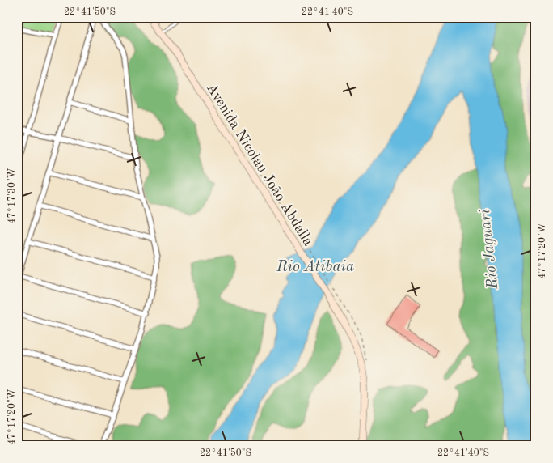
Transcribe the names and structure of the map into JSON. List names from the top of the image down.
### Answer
{
  "streets": {
    "main road": ["Avenida Nicolau João Abdalla"]
  },
  "water": ["Rio Jaguari", "Rio Atibaia"],
  "coordinates": [
    "22°41'50\"S",
    "22°41'40\"S",
    "47°17'30\"W",
    "47°17'20\"W"
  ]
}
